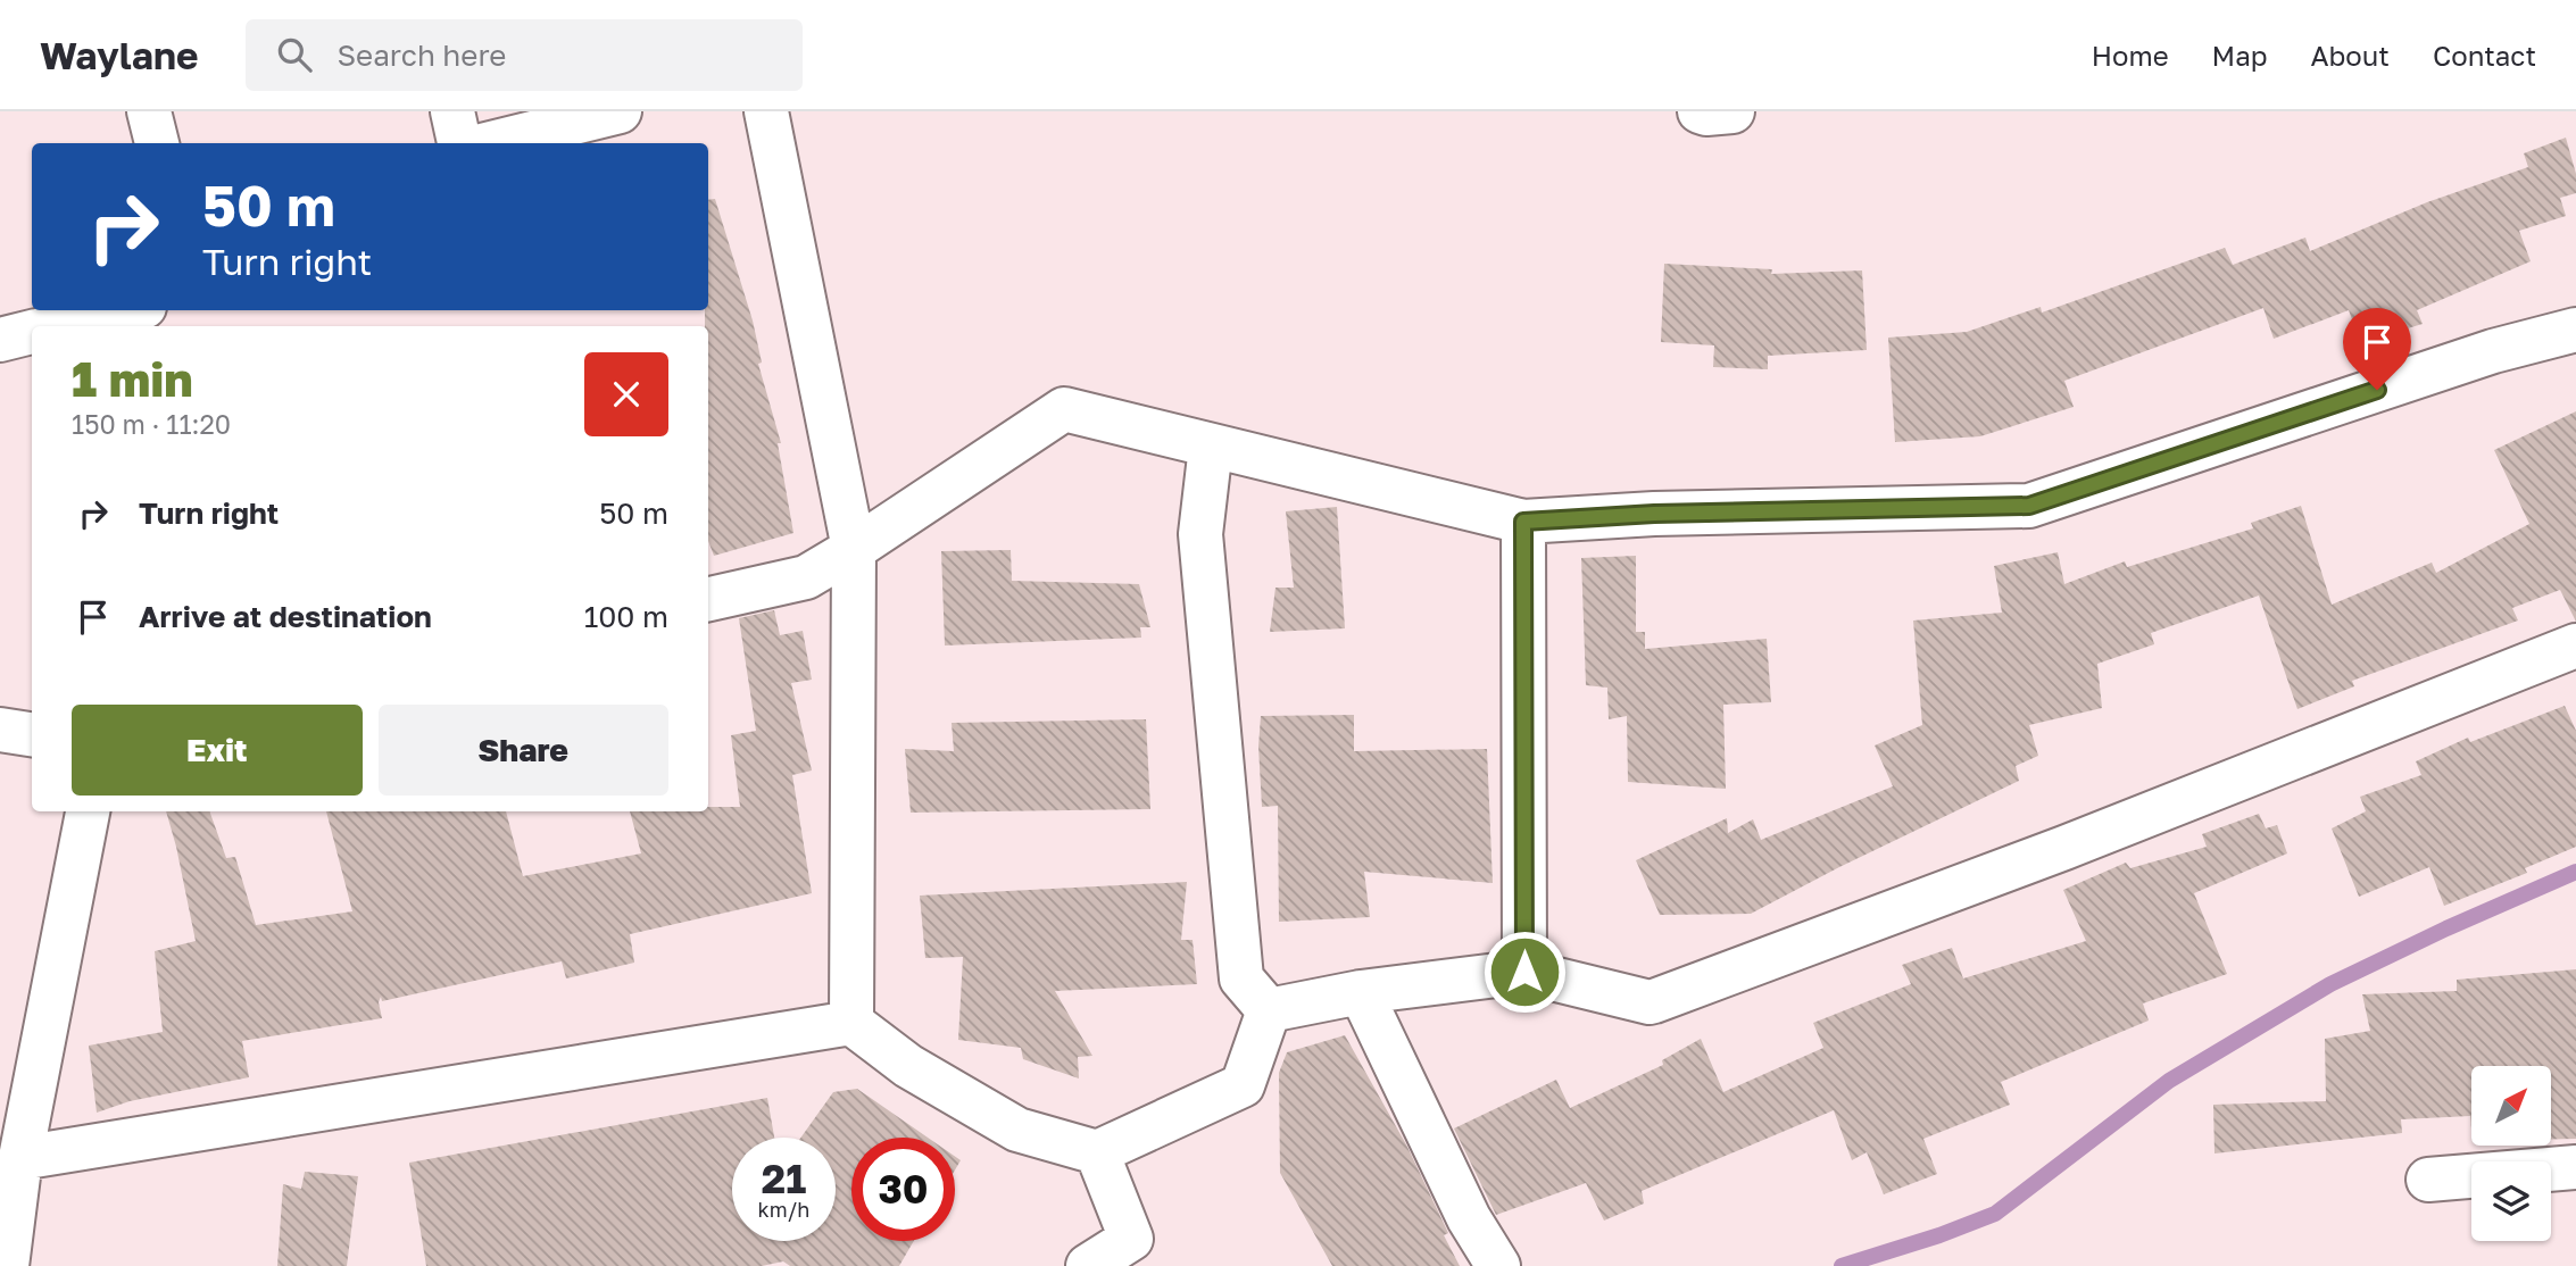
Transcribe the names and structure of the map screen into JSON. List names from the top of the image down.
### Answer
{
  "north": "top right",
  "page": {
    "header": "Waylane",
    "search": "Search here",
    "nav": [
      "Home",
      "Map",
      "About",
      "Contact"
    ],
    "turn": ["50 m", "Turn right"],
    "heading": ["1 min", "150 m · 11:20"],
    "list": [
      {
        "name": "Turn right",
        "value": "50 m"
      },
      {
        "name": "Arrive at destination",
        "value": "100 m"
      }
    ],
    "buttons": ["Exit", "Share"],
    "speed": "21 km/h",
    "limit": "30"
  }
}
